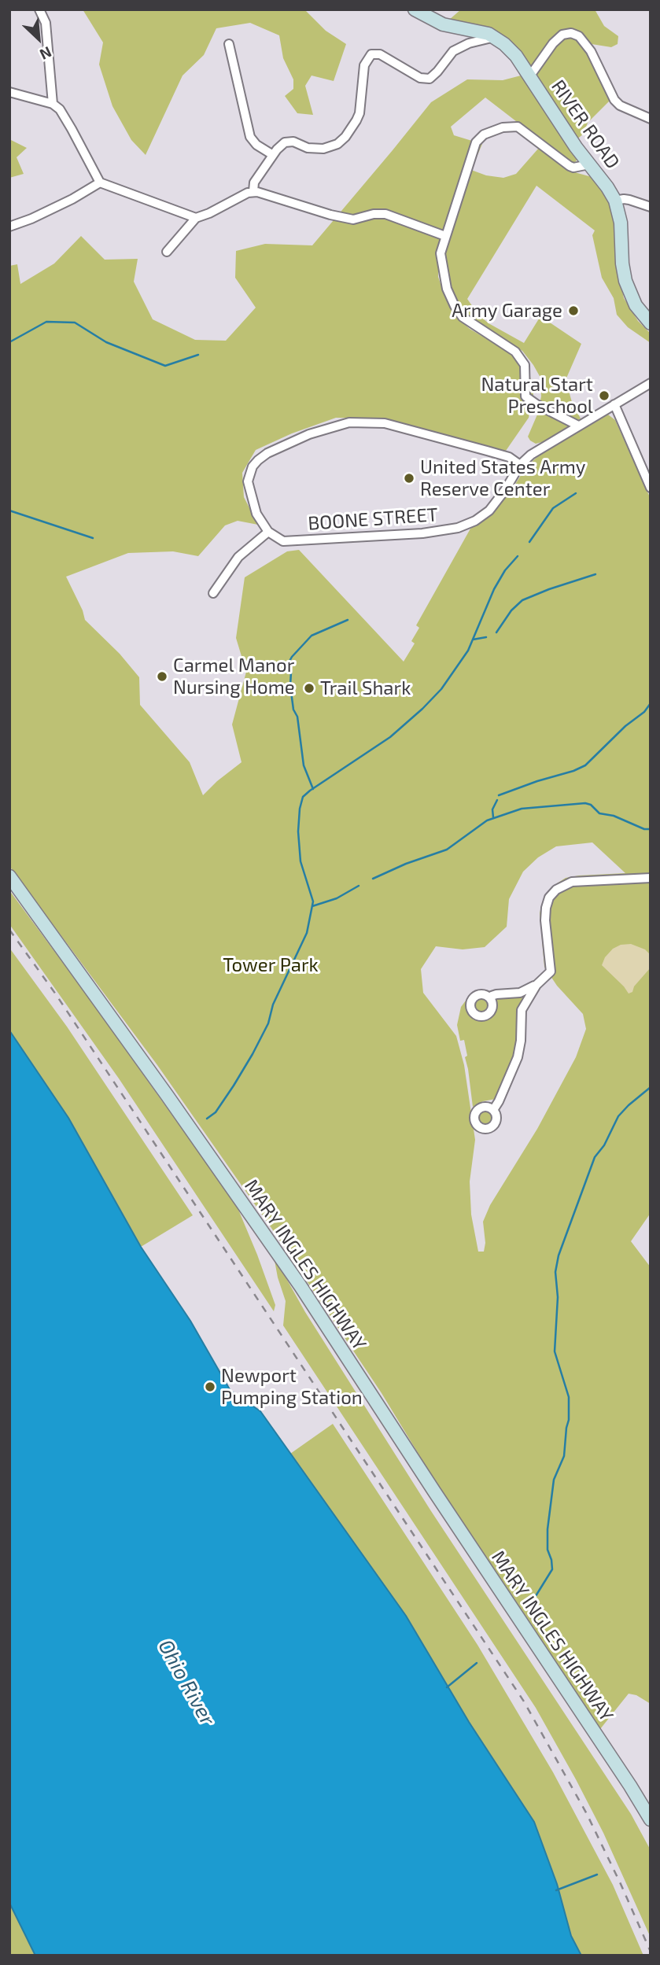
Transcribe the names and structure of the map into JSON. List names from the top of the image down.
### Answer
{
  "streets": {
    "street": ["RIVER ROAD", "BOONE STREET", "MARY INGLES HIGHWAY"]
  },
  "water": ["Ohio River"],
  "parks": ["Tower Park"],
  "places": [
    "Army Garage",
    "Natural Start Preschool",
    "United States Army Reserve Center",
    "Carmel Manor Nursing Home",
    "Trail Shark",
    "Newport Pumping Station"
  ],
  "north": "bottom right"
}
